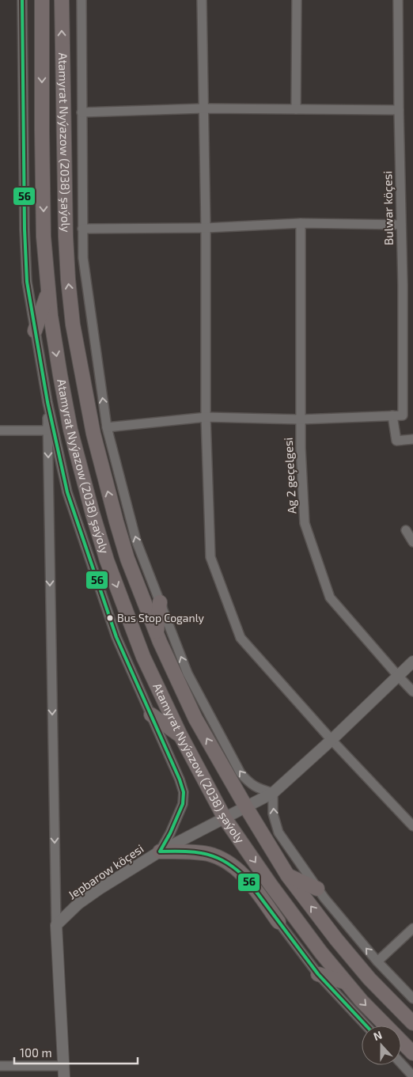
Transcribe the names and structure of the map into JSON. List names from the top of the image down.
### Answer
{
  "streets": {
    "main road": ["Atamyrat Nyýazow (2038) şaýoly"],
    "street": ["Bulwar köçesi", "Ag 2 geçelgesi", "Jepbarow köçesi"]
  },
  "crossings": [
    ["Atamyrat Nyýazow (2038) şaýoly", "Jepbarow köçesi"],
    ["Ag 2 geçelgesi", "Jepbarow köçesi"]
  ],
  "places": ["Bus Stop Coganly"],
  "lines": ["transit line 56"],
  "scale_bar": "100 m",
  "north": "top"
}
